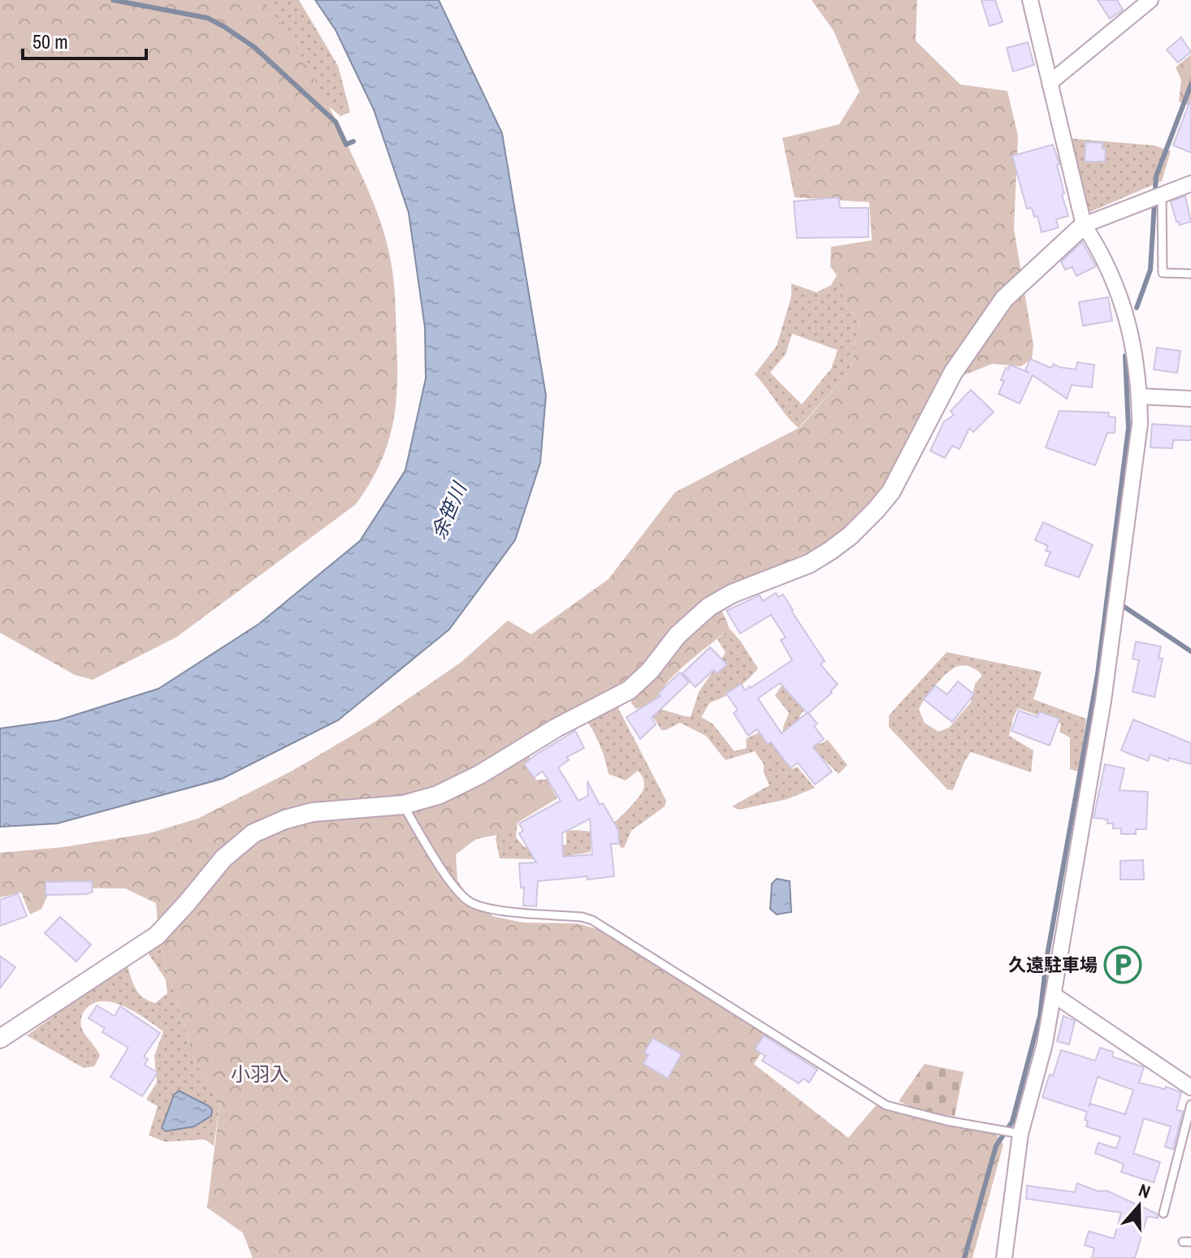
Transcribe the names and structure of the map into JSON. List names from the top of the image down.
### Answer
{
  "districts": ["小羽入"],
  "water": ["余笹川"],
  "places": {
    "parking": ["久遠駐車場"]
  },
  "scale_bar": "50 m",
  "north": "top"
}
